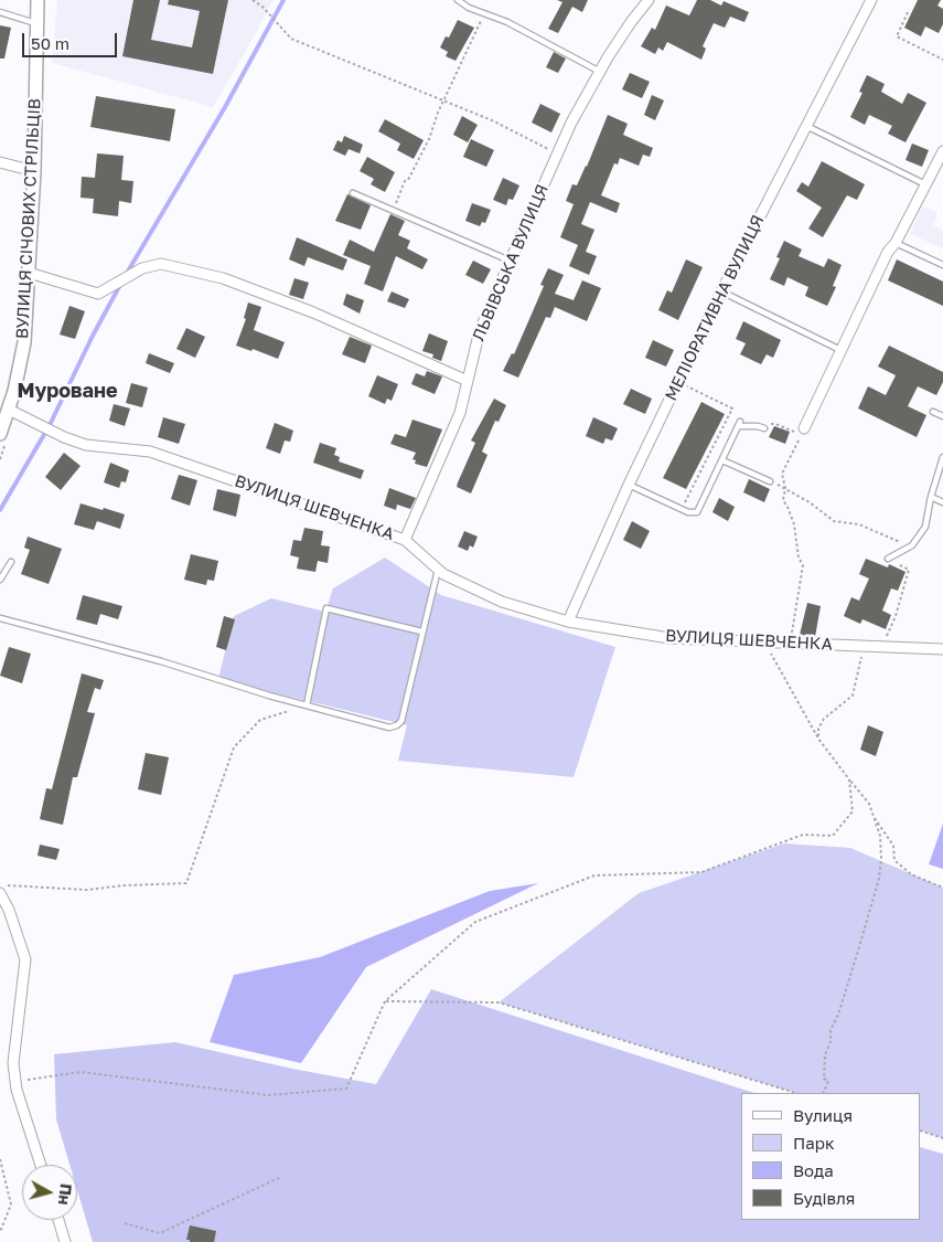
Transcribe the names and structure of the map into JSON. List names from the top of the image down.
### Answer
{
  "streets": {
    "street": [
      "ВУЛИЦЯ СІЧОВИХ СТРІЛЬЦІВ",
      "ЛЬВІВСЬКА ВУЛИЦЯ",
      "МЕЛІОРАТИВНА ВУЛИЦЯ",
      "ВУЛИЦЯ ШЕВЧЕНКА"
    ]
  },
  "crossings": [
    ["ВУЛИЦЯ СІЧОВИХ СТРІЛЬЦІВ", "ВУЛИЦЯ ШЕВЧЕНКА"],
    ["ЛЬВІВСЬКА ВУЛИЦЯ", "ВУЛИЦЯ ШЕВЧЕНКА"],
    ["МЕЛІОРАТИВНА ВУЛИЦЯ", "ВУЛИЦЯ ШЕВЧЕНКА"]
  ],
  "districts": ["Муроване"],
  "legend": [
    "Вулиця",
    "Парк",
    "Вода",
    "Будівля"
  ],
  "scale_bar": "50 m",
  "north": "right"
}
